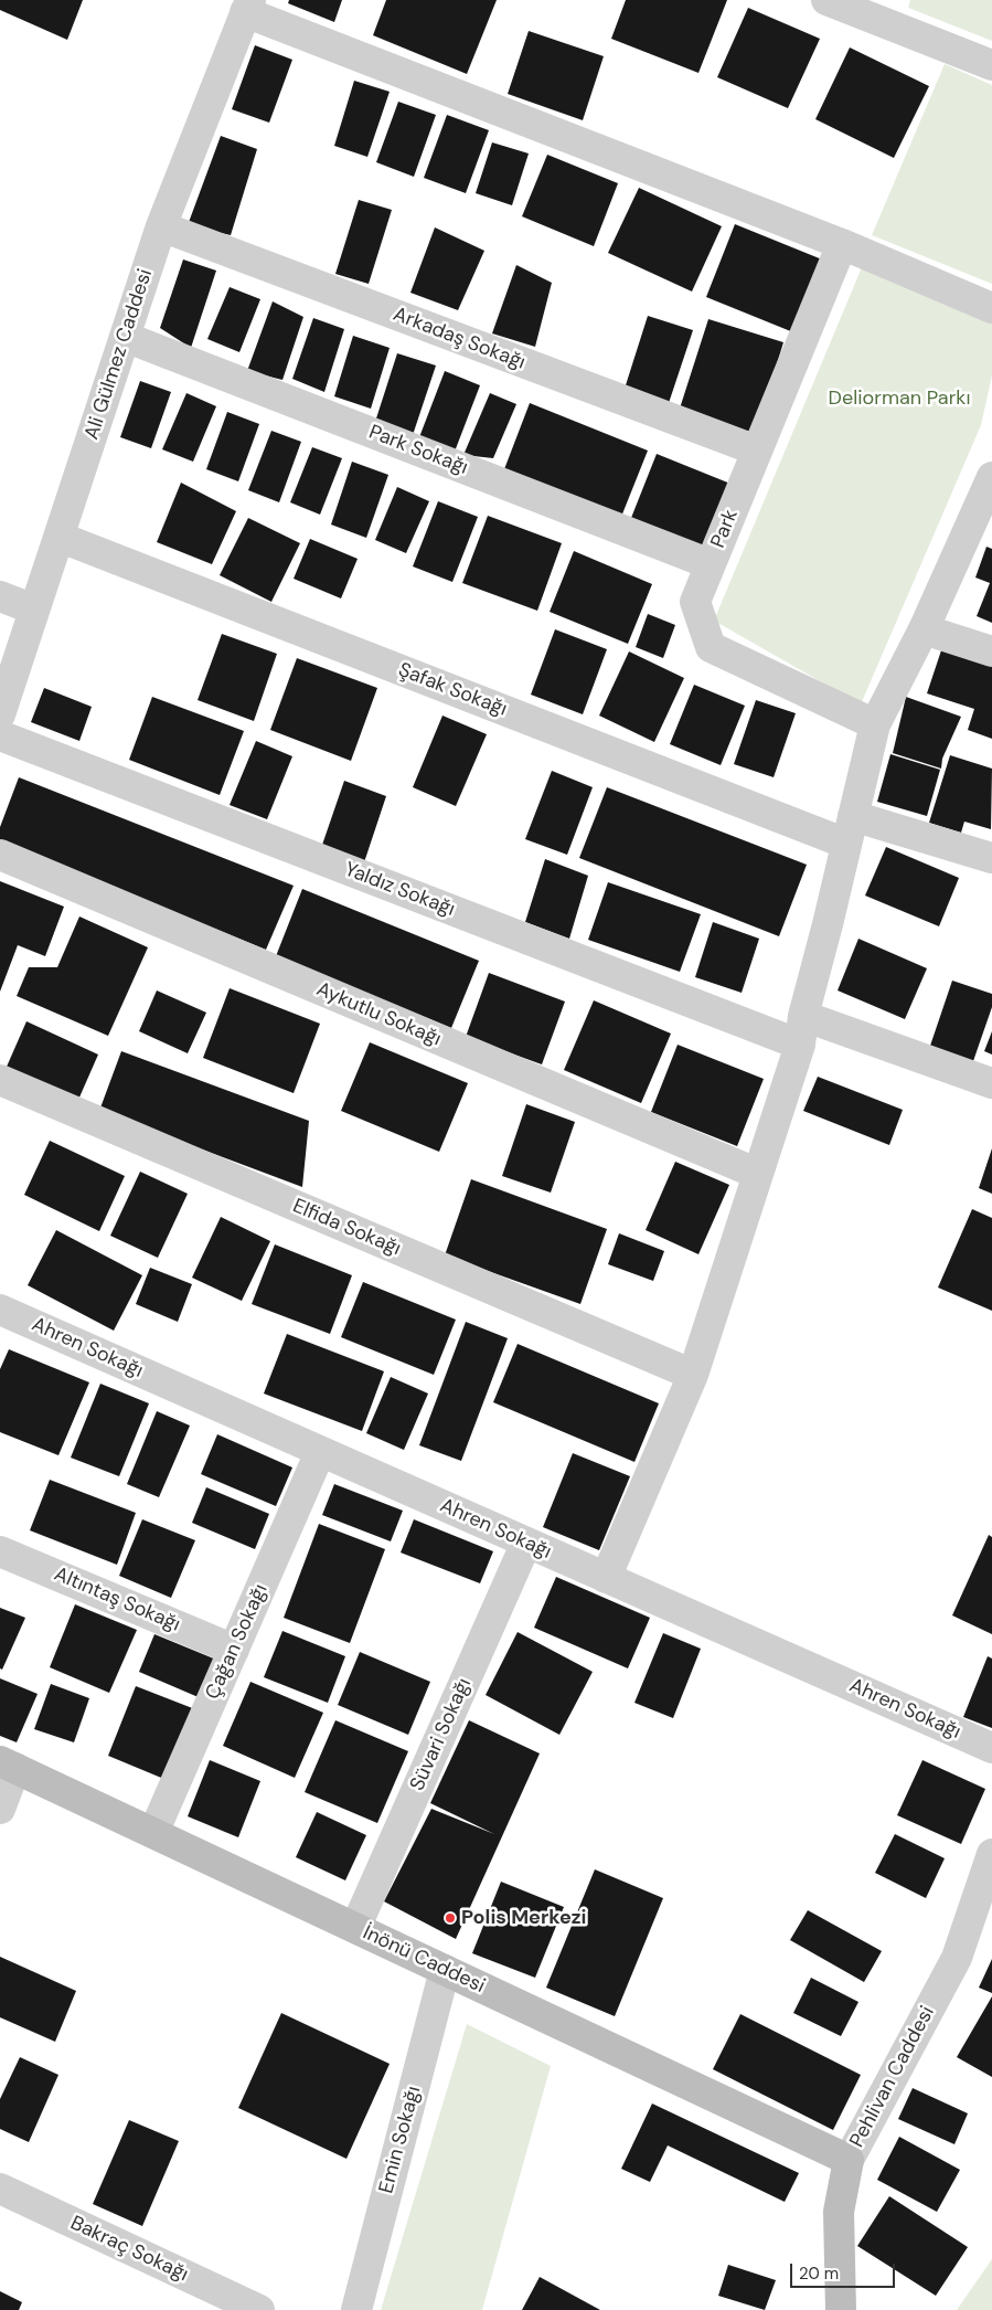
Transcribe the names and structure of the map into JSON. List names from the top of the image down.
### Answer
{
  "streets": {
    "street": [
      "Arkadaş Sokağı",
      "Ali Gülmez Caddesi",
      "Park Sokağı",
      "Park",
      "Şafak Sokağı",
      "Yaldız Sokağı",
      "Aykutlu Sokağı",
      "Elfida Sokağı",
      "Ahren Sokağı",
      "Altıntaş Sokağı",
      "Çağan Sokağı",
      "Süvari Sokağı",
      "İnönü Caddesi",
      "Pehlivan Caddesi",
      "Emin Sokağı",
      "Bakraç Sokağı"
    ]
  },
  "crossings": [
    ["Arkadaş Sokağı", "Ali Gülmez Caddesi"],
    ["Arkadaş Sokağı", "Park"],
    ["Ali Gülmez Caddesi", "Park Sokağı"],
    ["Ali Gülmez Caddesi", "Şafak Sokağı"],
    ["Park Sokağı", "Park"],
    ["Ahren Sokağı", "Çağan Sokağı"],
    ["Ahren Sokağı", "Süvari Sokağı"],
    ["Altıntaş Sokağı", "Çağan Sokağı"],
    ["Çağan Sokağı", "İnönü Caddesi"],
    ["Süvari Sokağı", "İnönü Caddesi"],
    ["İnönü Caddesi", "Pehlivan Caddesi"],
    ["İnönü Caddesi", "Emin Sokağı"]
  ],
  "parks": ["Deliorman Parkı"],
  "places": ["Polis Merkezi"],
  "scale_bar": "20 m"
}
